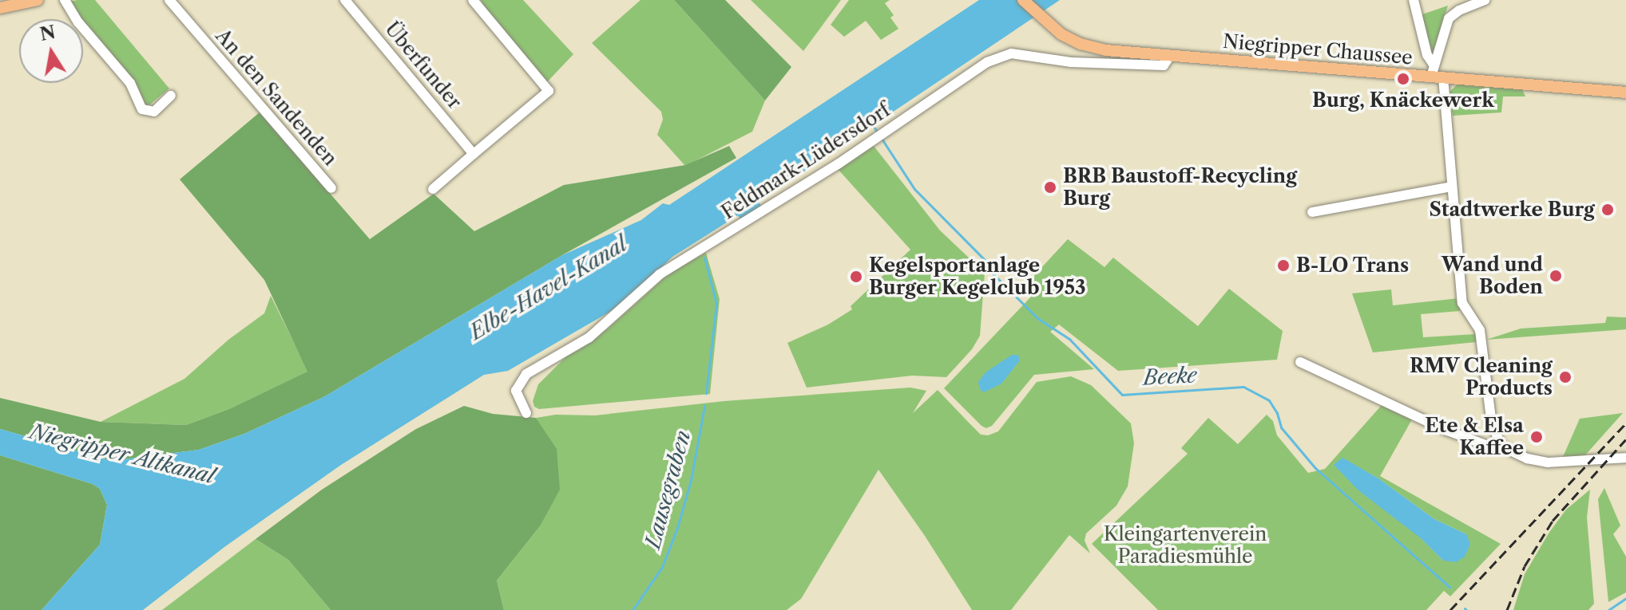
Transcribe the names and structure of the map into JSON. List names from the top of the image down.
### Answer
{
  "streets": {
    "main road": ["Niegripper Chaussee"],
    "street": ["Überfunder", "An den Sandenden", "Feldmark-Lüdersdorf"]
  },
  "crossings": [
    ["Niegripper Chaussee", "Feldmark-Lüdersdorf"]
  ],
  "water": [
    "Elbe-Havel-Kanal",
    "Beeke",
    "Niegripper Altkanal",
    "Lausegraben"
  ],
  "parks": ["Kleingartenverein Paradiesmühle"],
  "places": [
    "Burg, Knäckewerk",
    "BRB Baustoff-Recycling Burg",
    "Stadtwerke Burg",
    "B-LO Trans",
    "Wand und Boden",
    "Kegelsportanlage Burger Kegelclub 1953",
    "RMV Cleaning Products",
    "Ete & Elsa Kaffee"
  ],
  "north": "top"
}
